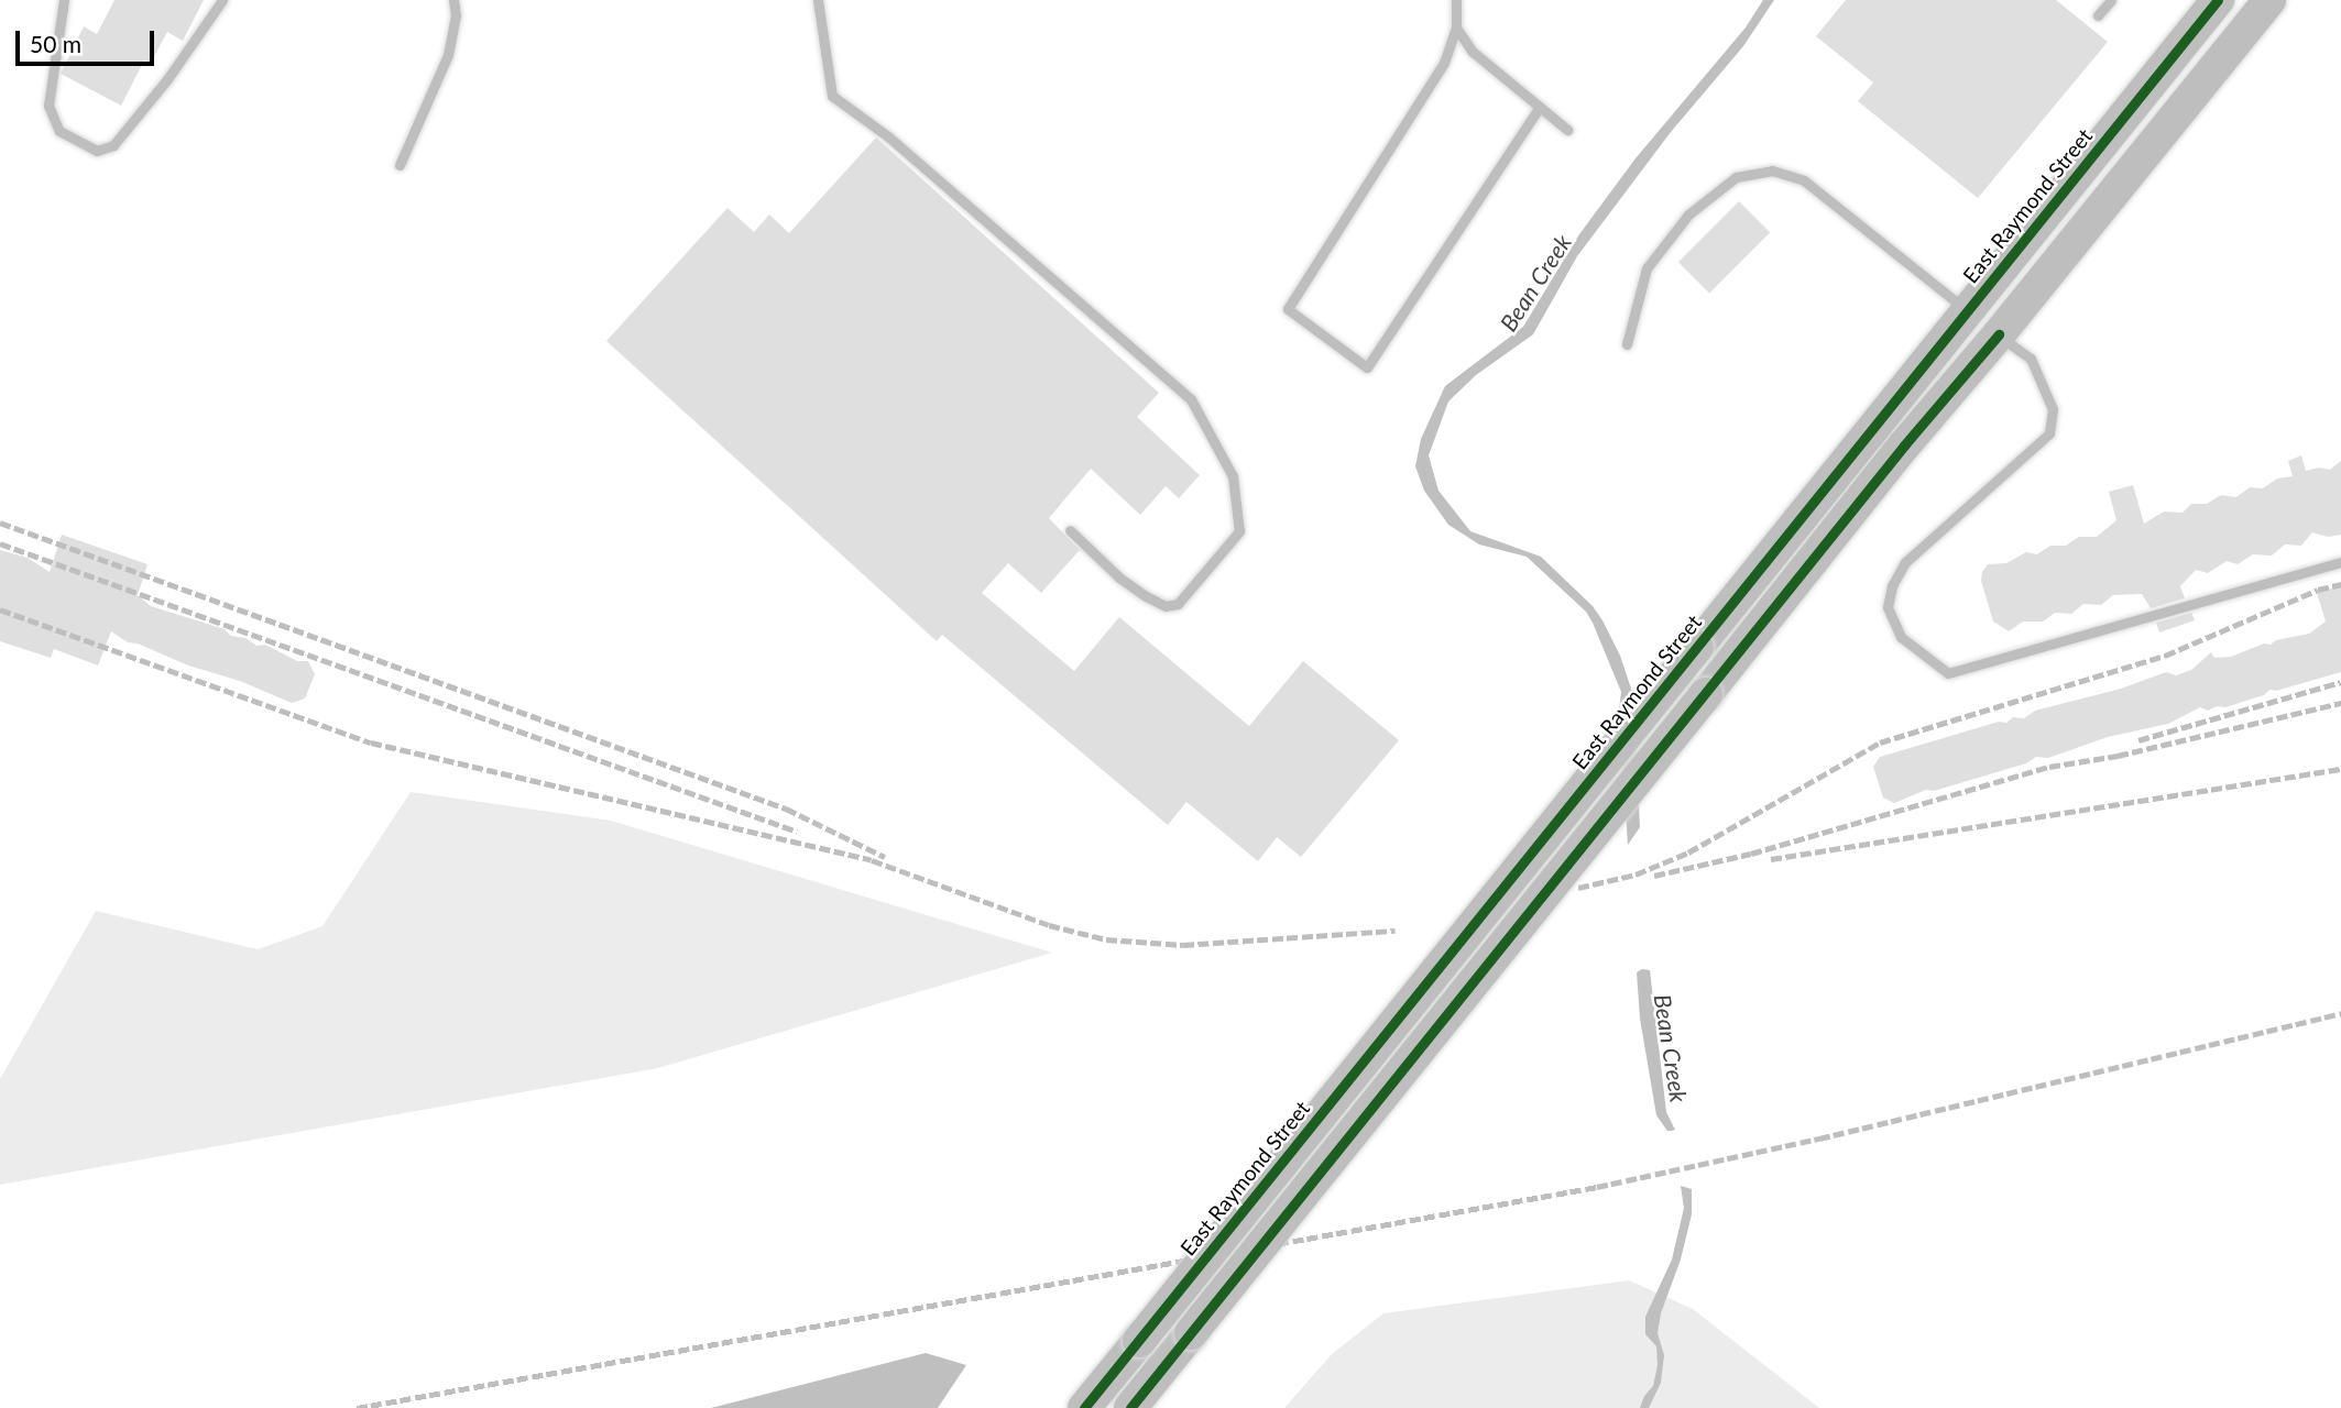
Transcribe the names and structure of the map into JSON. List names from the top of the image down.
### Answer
{
  "streets": {
    "main road": ["East Raymond Street"]
  },
  "water": ["Bean Creek"],
  "scale_bar": "50 m"
}
